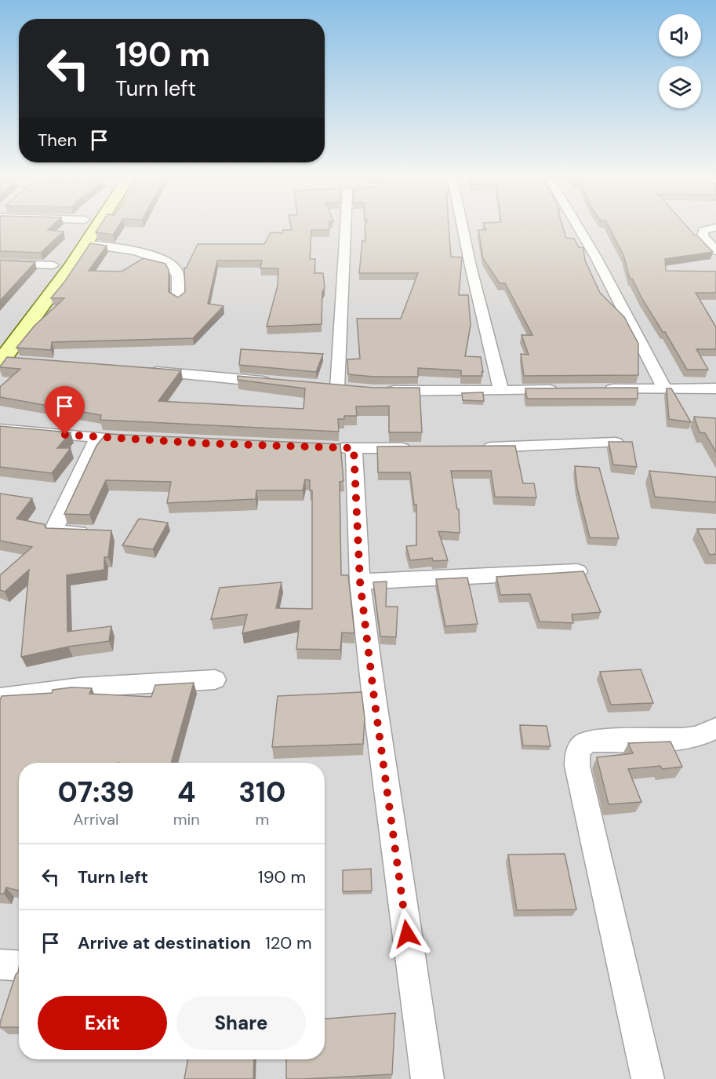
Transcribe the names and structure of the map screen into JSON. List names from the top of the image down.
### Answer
{
  "page": {
    "turn": ["190 m", "Turn left"],
    "then": "Then",
    "eta": [
      "07:39",
      "Arrival",
      "4",
      "min",
      "310",
      "m"
    ],
    "list": [
      {
        "name": "Turn left",
        "value": "190 m"
      },
      {
        "name": "Arrive at destination",
        "value": "120 m"
      }
    ],
    "buttons": ["Exit", "Share"]
  }
}
